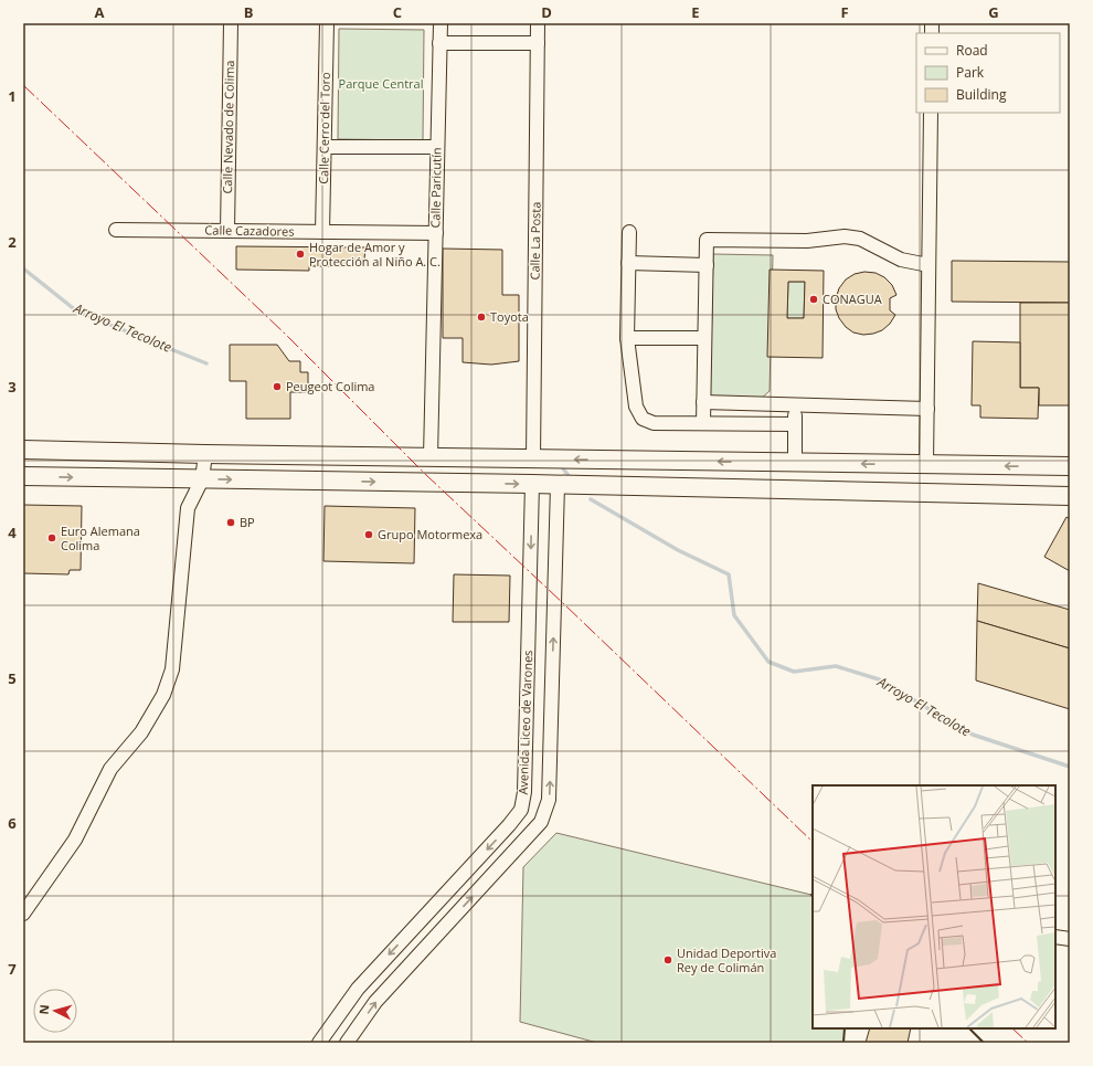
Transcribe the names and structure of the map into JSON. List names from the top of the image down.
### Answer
{
  "streets": {
    "street": [
      "Calle Nevado de Colima",
      "Calle Cerro del Toro",
      "Calle Paricutín",
      "Calle Cazadores",
      "Calle La Posta",
      "Avenida Liceo de Varones"
    ]
  },
  "crossings": [
    ["Calle Nevado de Colima", "Calle Cazadores"],
    ["Calle Cerro del Toro", "Calle Cazadores"],
    ["Calle Paricutín", "Calle Cazadores"]
  ],
  "water": ["Arroyo El Tecolote"],
  "parks": ["Parque Central"],
  "places": [
    "Hogar de Amor y Protección al Niño A. C.",
    "CONAGUA",
    "Toyota",
    "Peugeot Colima",
    "BP",
    "Grupo Motormexa",
    "Euro Alemana Colima",
    "Unidad Deportiva Rey de Colimán"
  ],
  "legend": ["Road", "Park", "Building"],
  "north": "left",
  "grid": {
    "columns": [
      "A",
      "B",
      "C",
      "D",
      "E",
      "F",
      "G"
    ],
    "rows": [
      "1",
      "2",
      "3",
      "4",
      "5",
      "6",
      "7"
    ]
  }
}
